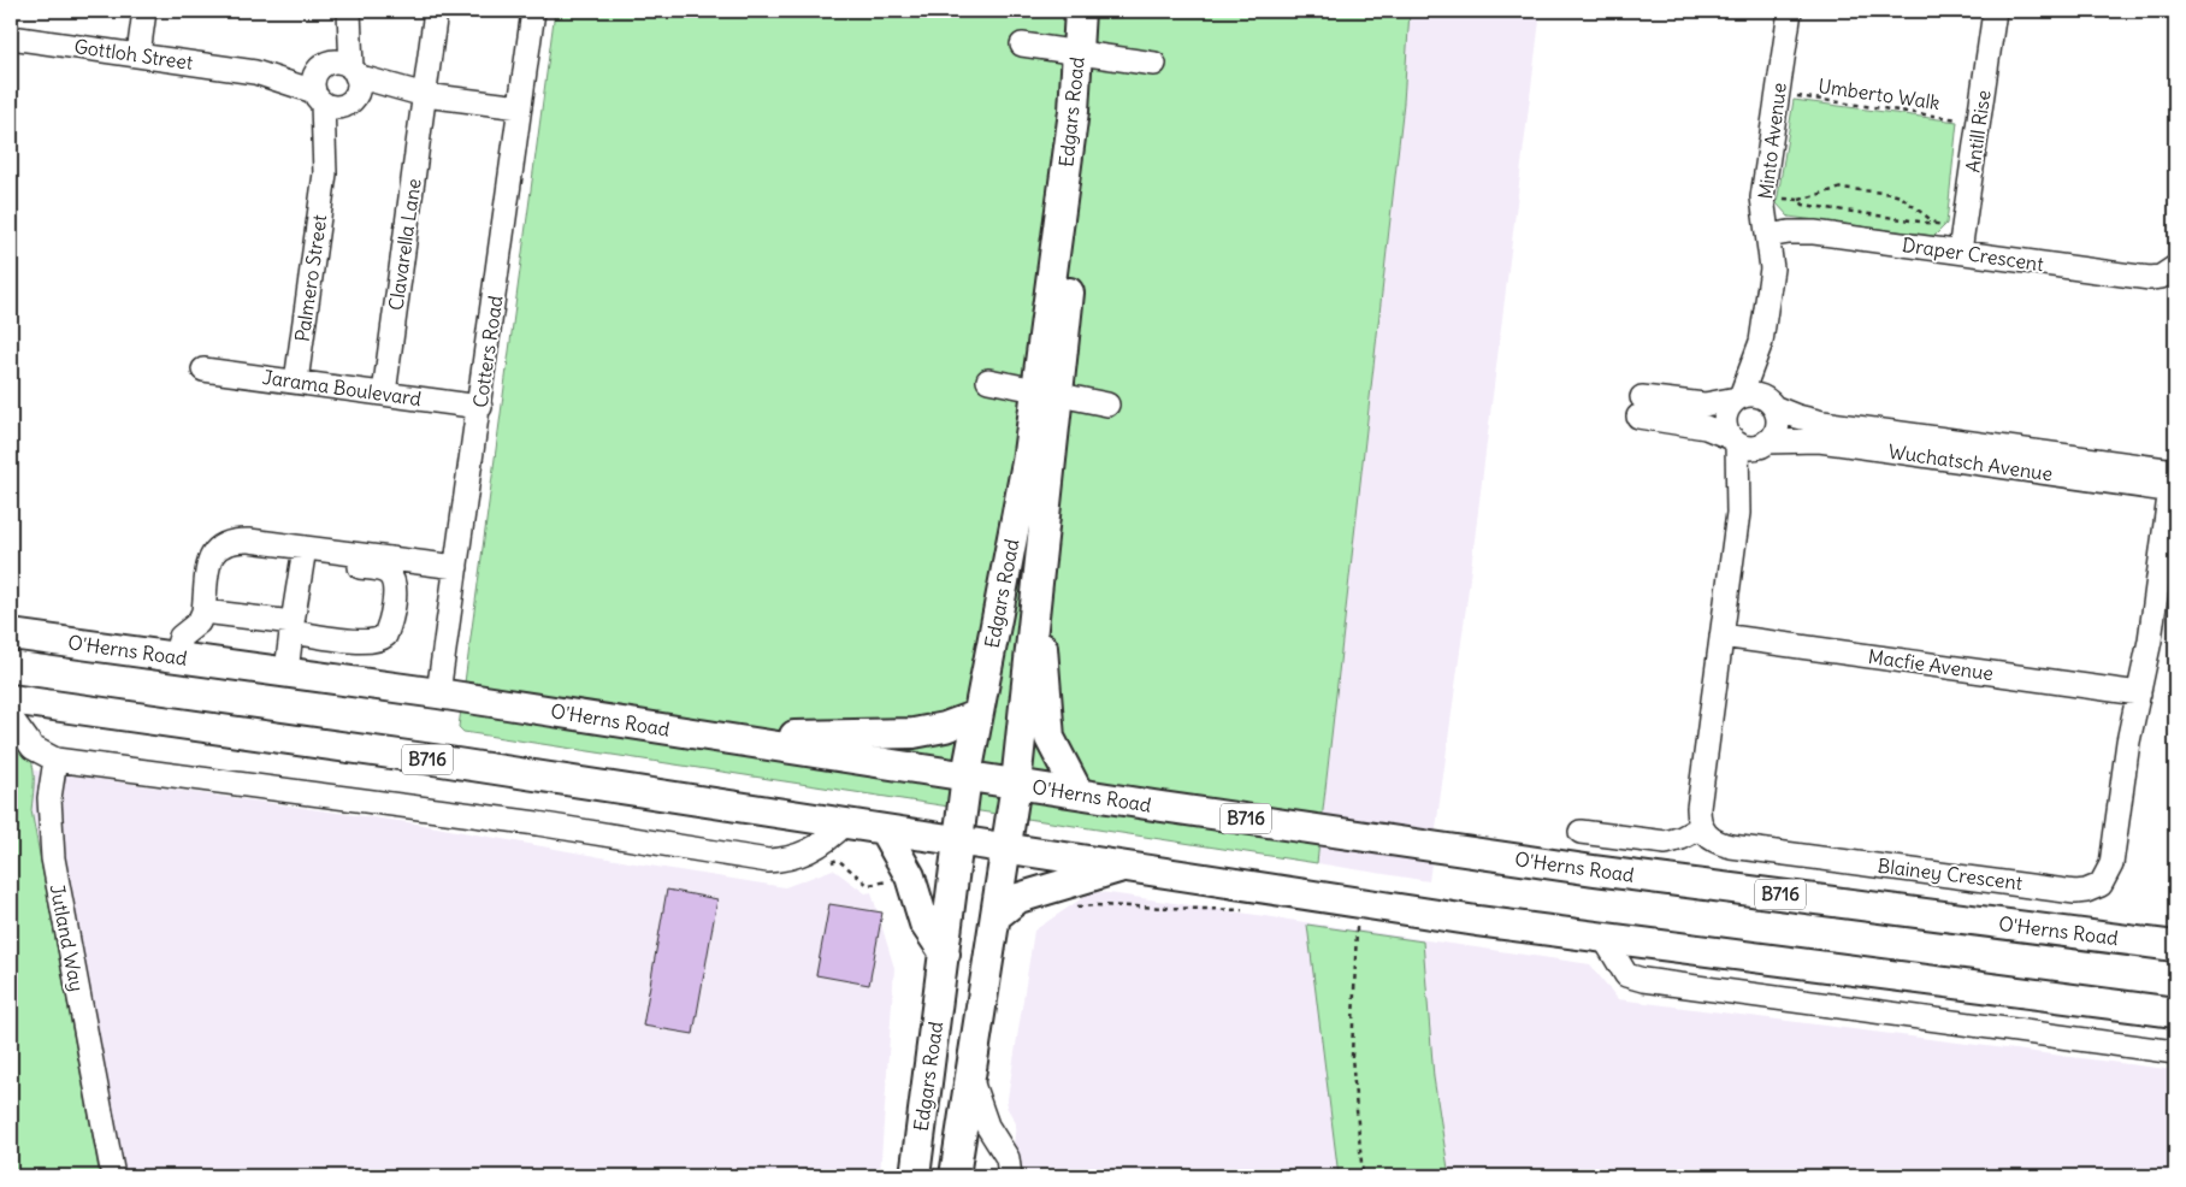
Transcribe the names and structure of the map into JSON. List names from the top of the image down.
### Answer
{
  "streets": {
    "main road": ["Edgars Road", "O'Herns Road", "B716"],
    "street": [
      "Gottloh Street",
      "Antill Rise",
      "Minto Avenue",
      "Clavarella Lane",
      "Draper Crescent",
      "Palmero Street",
      "Cotters Road",
      "Jarama Boulevard",
      "Wuchatsch Avenue",
      "Macfie Avenue",
      "Blainey Crescent",
      "Jutland Way"
    ],
    "path": ["Umberto Walk"]
  },
  "crossings": [
    ["Gottloh Street", "Clavarella Lane"],
    ["Gottloh Street", "Palmero Street"],
    ["Gottloh Street", "Cotters Road"],
    ["Edgars Road", "O'Herns Road"],
    ["Edgars Road", "B716"],
    ["Antill Rise", "Draper Crescent"],
    ["Minto Avenue", "Draper Crescent"],
    ["Minto Avenue", "Wuchatsch Avenue"],
    ["Clavarella Lane", "Jarama Boulevard"],
    ["Palmero Street", "Jarama Boulevard"],
    ["Cotters Road", "Jarama Boulevard"],
    ["Cotters Road", "O'Herns Road"],
    ["Wuchatsch Avenue", "Blainey Crescent"],
    ["Macfie Avenue", "Blainey Crescent"]
  ]
}
